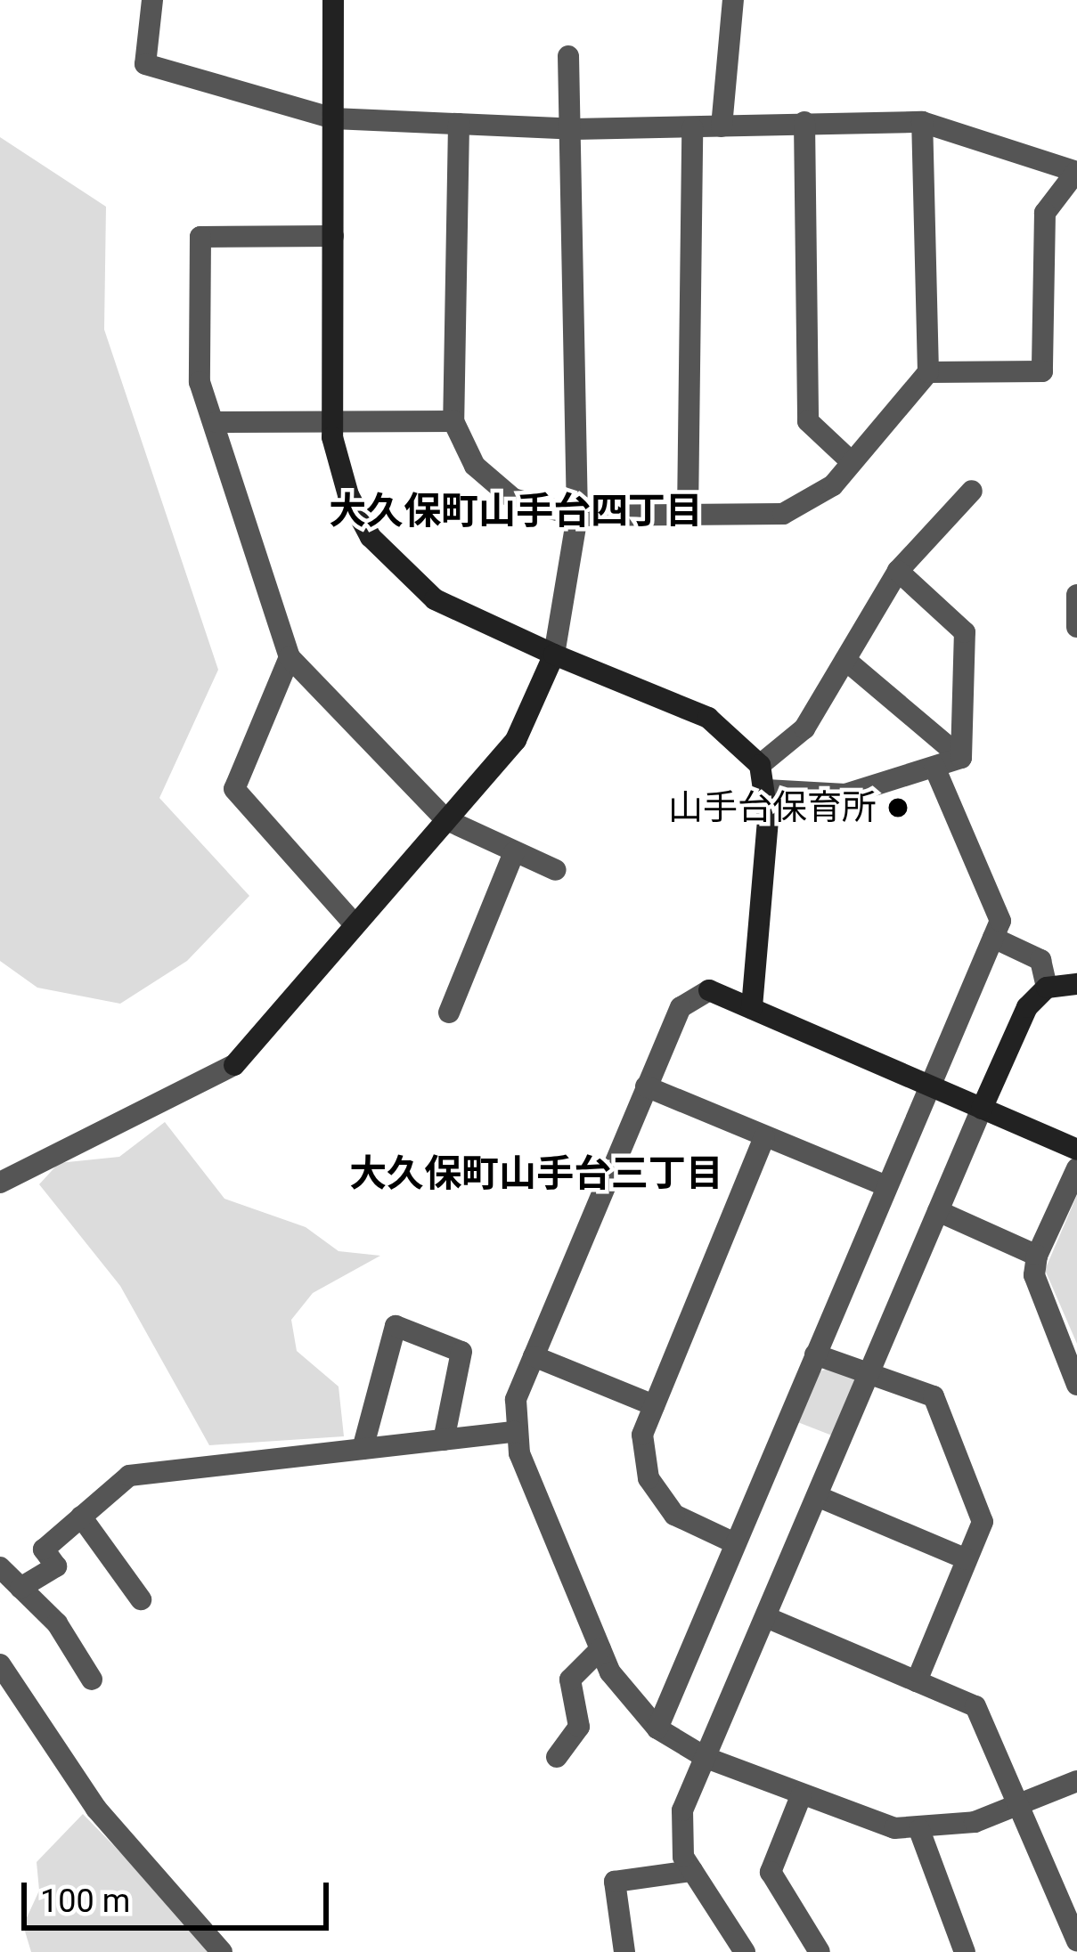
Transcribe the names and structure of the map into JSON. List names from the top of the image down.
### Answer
{
  "districts": ["大久保町山手台四丁目", "大久保町山手台三丁目"],
  "places": ["山手台保育所"],
  "scale_bar": "100 m"
}
